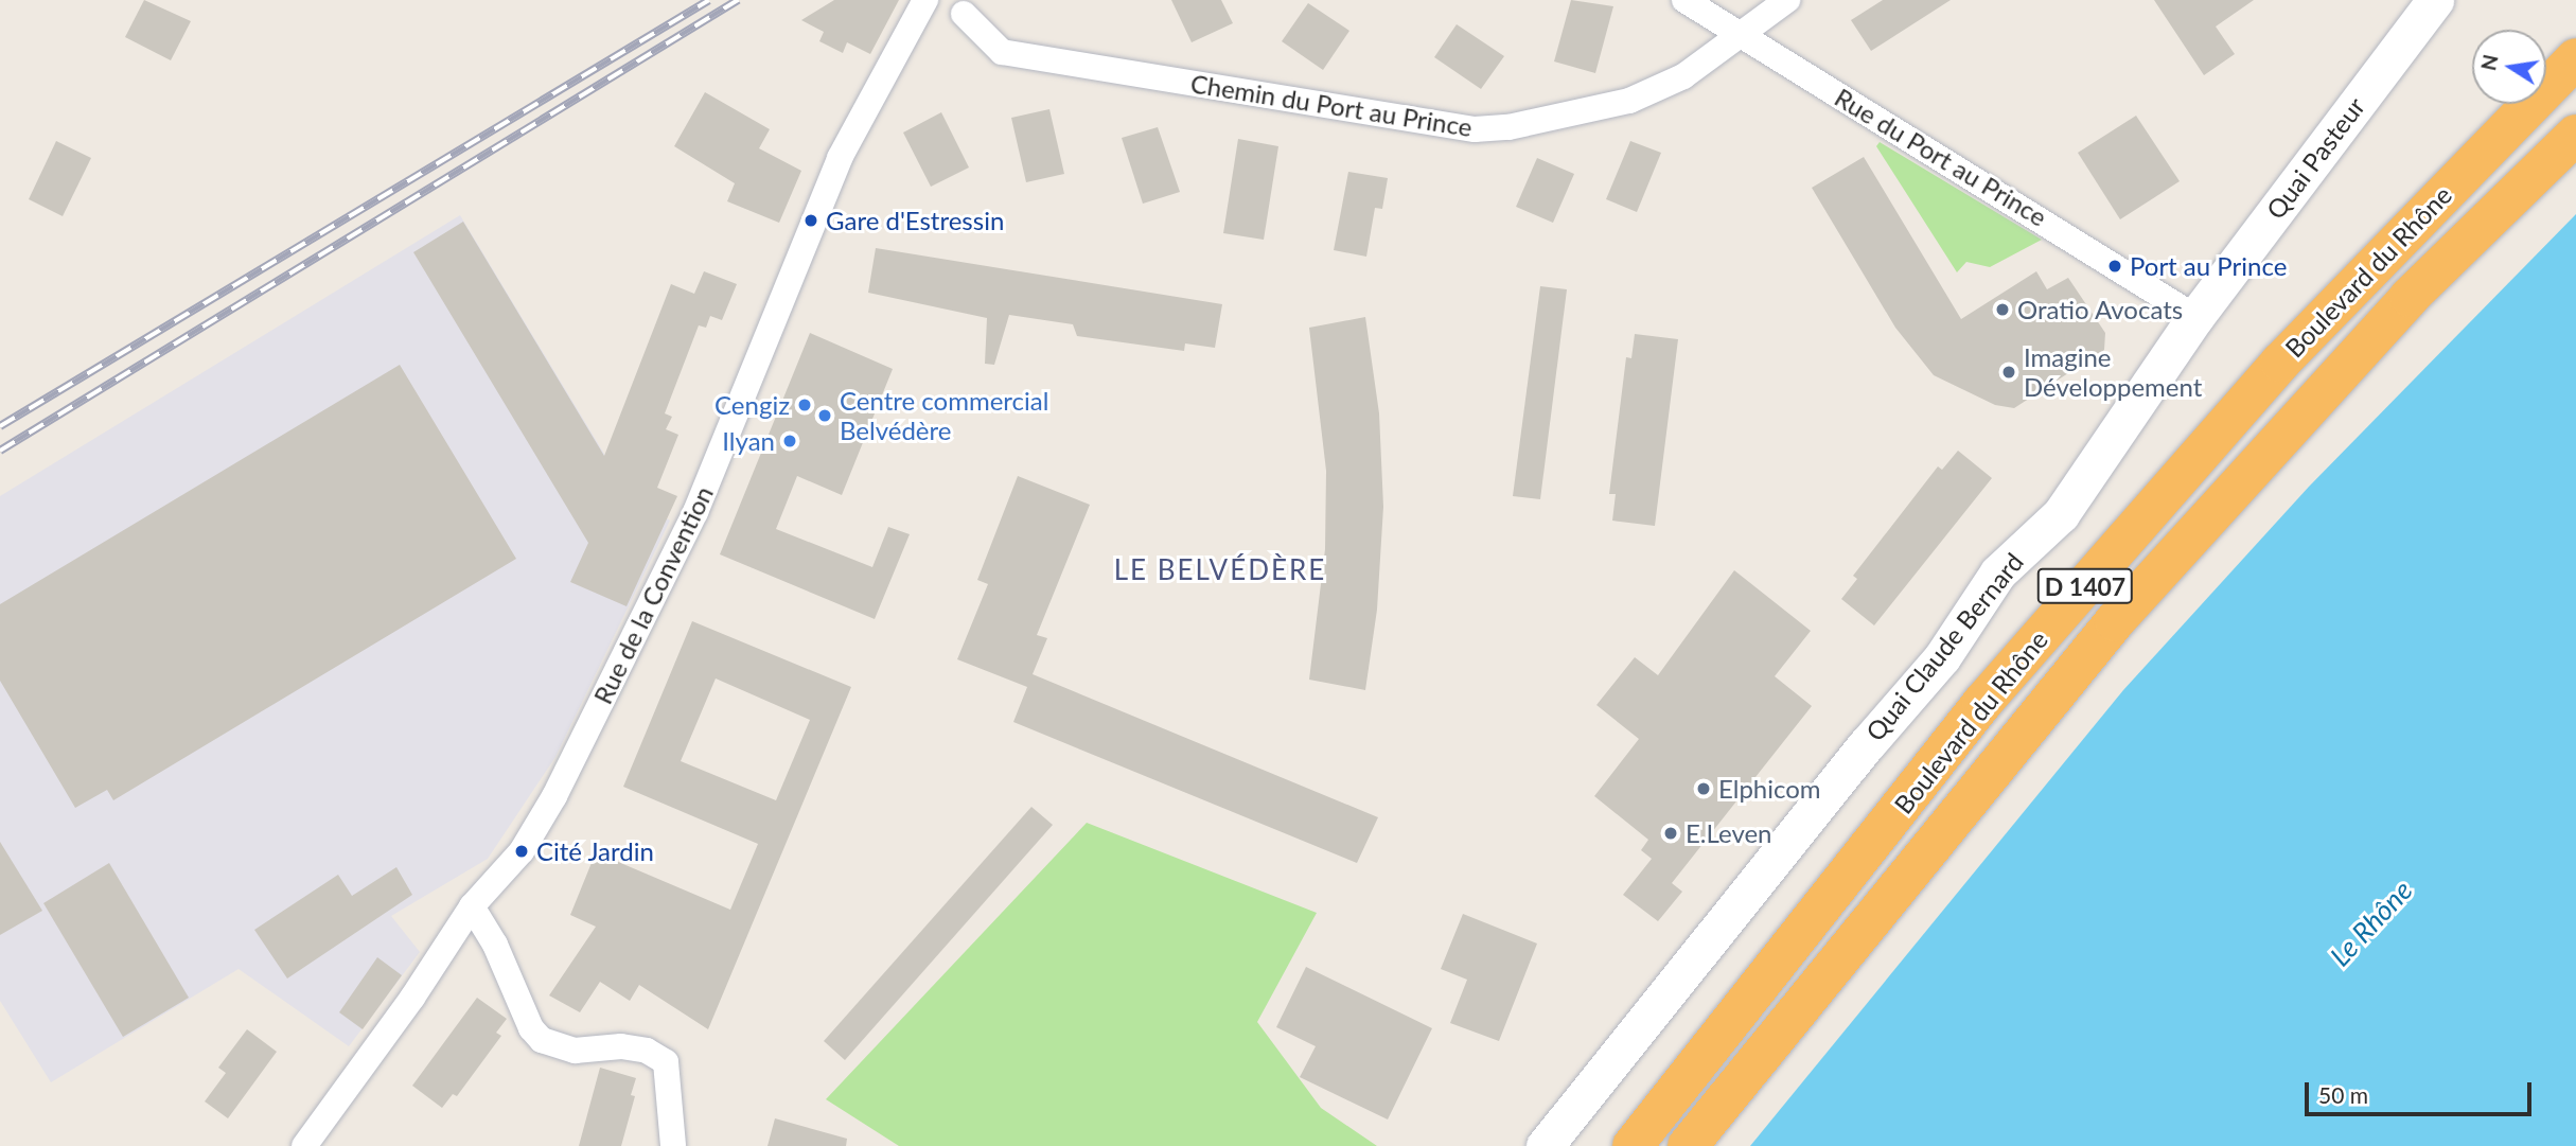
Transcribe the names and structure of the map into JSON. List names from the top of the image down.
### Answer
{
  "streets": {
    "highway": ["Boulevard du Rhône", "D 1407"],
    "main road": ["Quai Pasteur", "Quai Claude Bernard"],
    "street": ["Chemin du Port au Prince", "Rue du Port au Prince", "Rue de la Convention"]
  },
  "crossings": [
    ["Chemin du Port au Prince", "Rue du Port au Prince"],
    ["Rue du Port au Prince", "Quai Pasteur"],
    ["Rue du Port au Prince", "Quai Claude Bernard"],
    ["Quai Pasteur", "Quai Claude Bernard"]
  ],
  "districts": ["LE BELVÉDÈRE"],
  "water": ["Le Rhône"],
  "places": [
    "Gare d'Estressin",
    "Port au Prince",
    "Oratio Avocats",
    "Imagine Développement",
    "Cengiz",
    "Centre commercial Belvédère",
    "Ilyan",
    "Elphicom",
    "E.Leven",
    "Cité Jardin"
  ],
  "scale_bar": "50 m",
  "north": "left"
}
